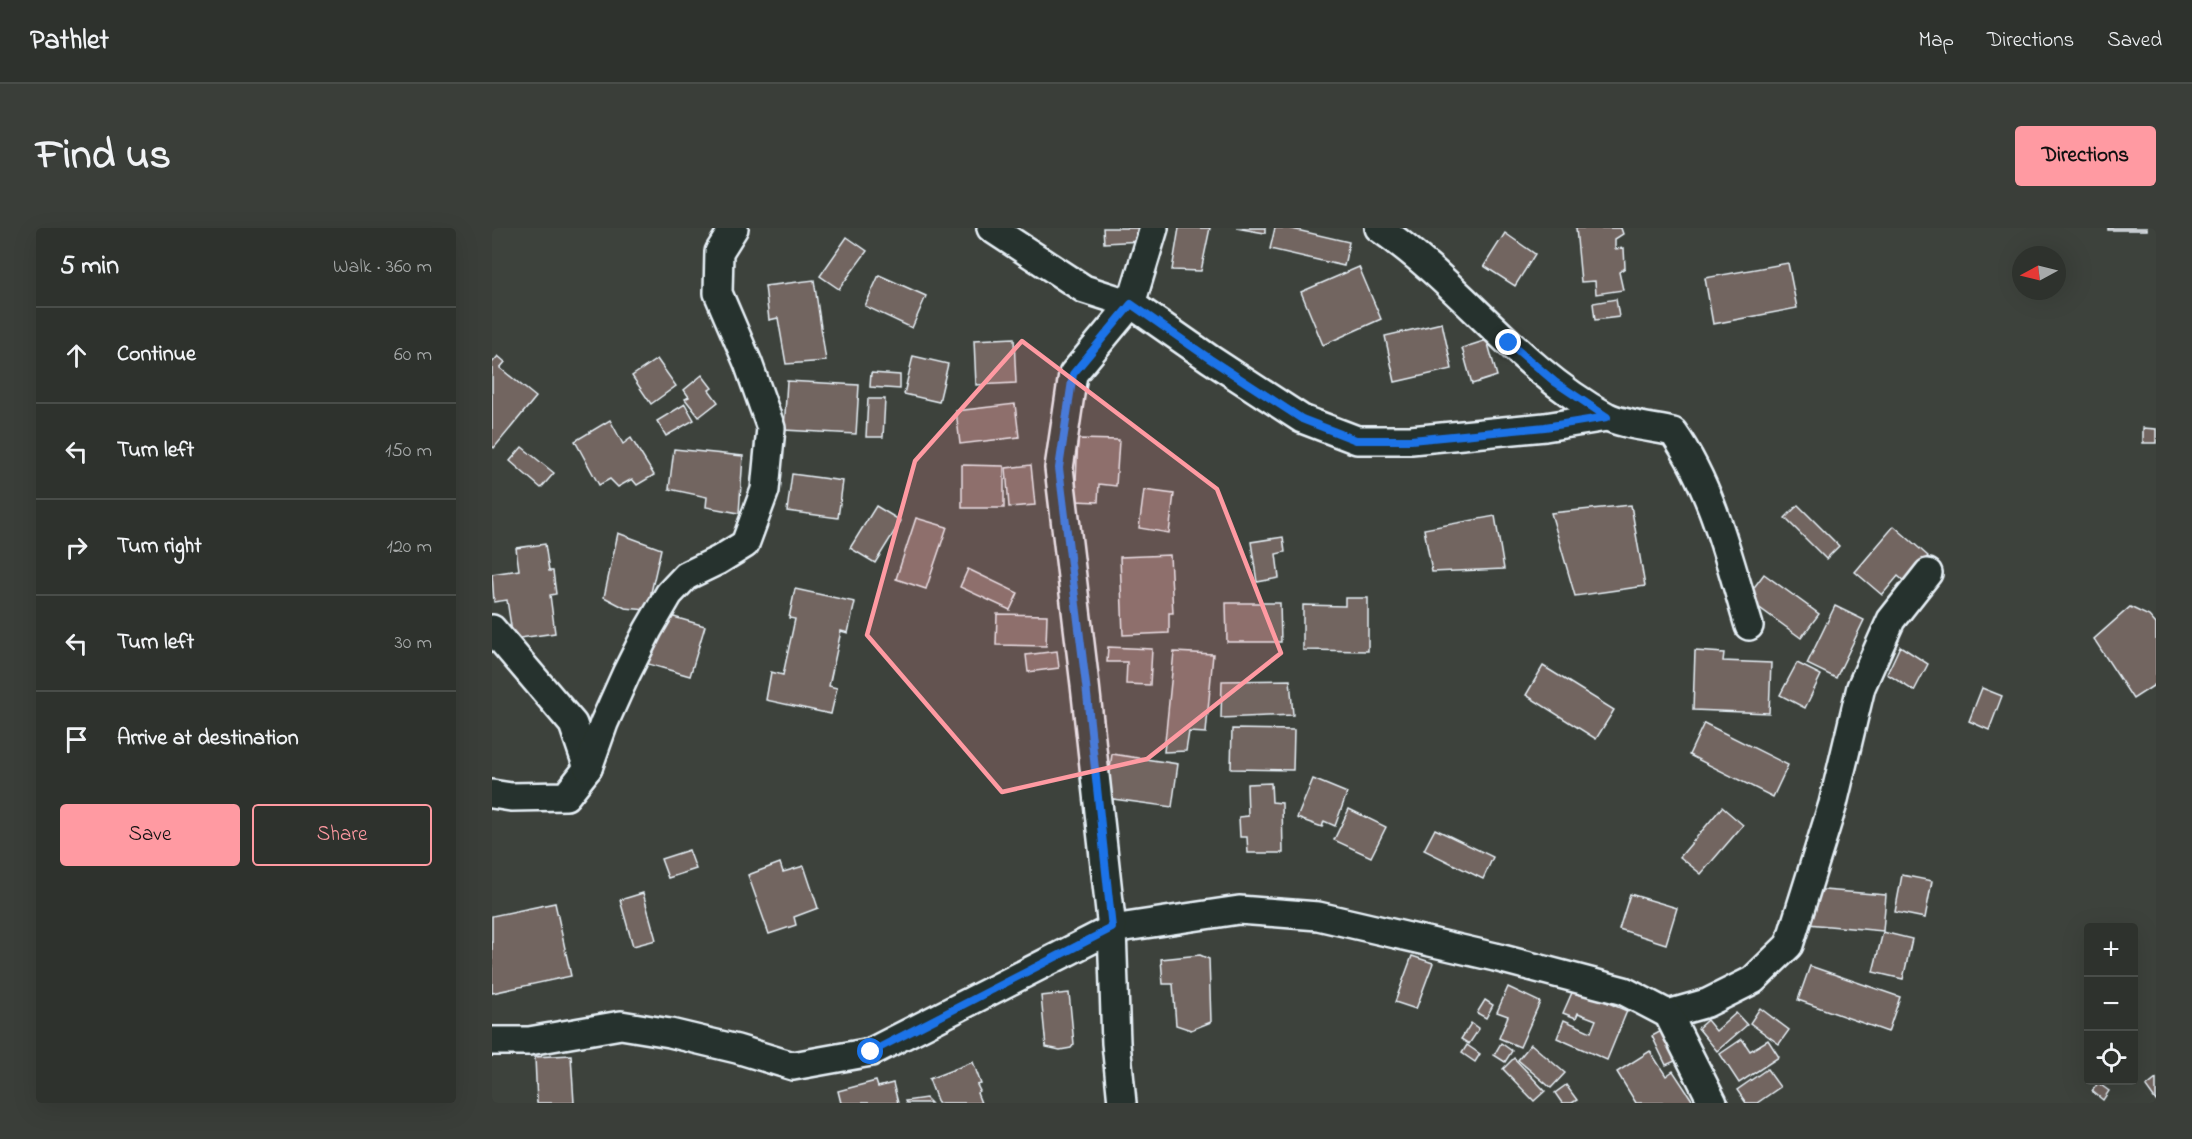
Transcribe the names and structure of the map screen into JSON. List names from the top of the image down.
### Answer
{
  "north": "left",
  "page": {
    "header": "Pathlet",
    "nav": ["Map", "Directions", "Saved"],
    "title": "Find us",
    "buttons": [
      "Directions",
      ["Save", "Share"]
    ],
    "heading": ["5 min", "Walk · 360 m"],
    "list": [
      ["Continue", "60 m"],
      ["Turn left", "150 m"],
      ["Turn right", "120 m"],
      ["Turn left", "30 m"],
      "Arrive at destination"
    ],
    "map_buttons": ["+", "−"]
  }
}
